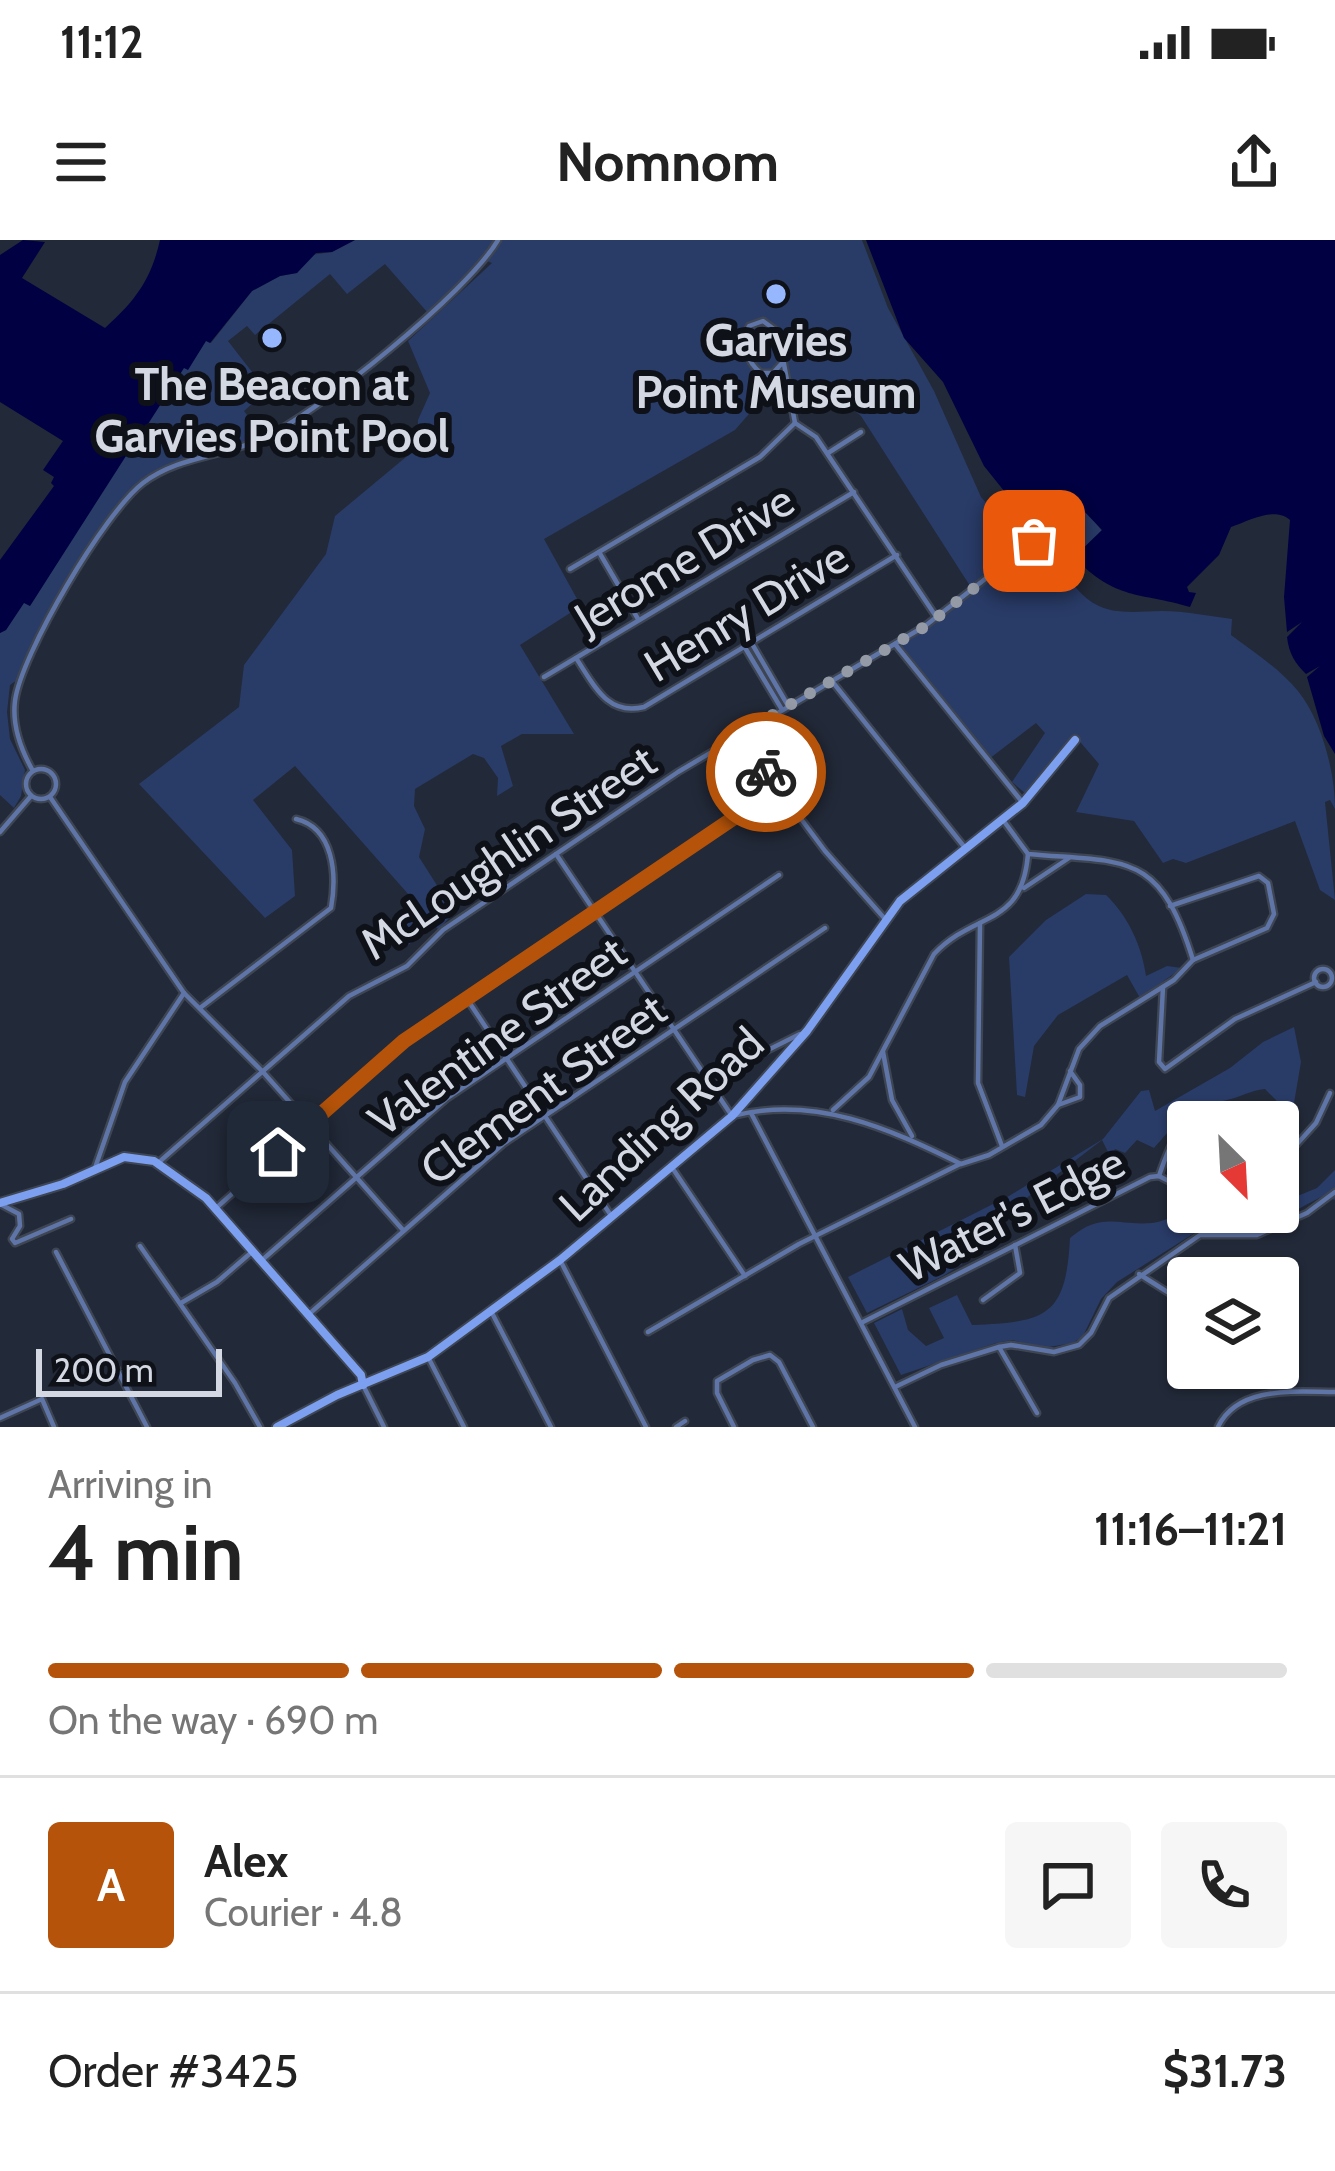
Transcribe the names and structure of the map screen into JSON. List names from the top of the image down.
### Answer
{
  "streets": {
    "street": [
      "Jerome Drive",
      "Henry Drive",
      "McLoughlin Street",
      "Valentine Street",
      "Clement Street",
      "Landing Road",
      "Water's Edge"
    ]
  },
  "crossings": [
    ["Jerome Drive", "Henry Drive"]
  ],
  "places": ["Garvies Point Museum", "The Beacon at Garvies Point Pool"],
  "scale_bar": "200 m",
  "north": "bottom right",
  "page": {
    "status": "11:12",
    "header": "Nomnom",
    "scale": "200 m",
    "heading": ["4 min", "Arriving in", "11:16–11:21"],
    "panel": [
      "Alex",
      "Courier · 4.8",
      "Order #3425",
      "$31.73"
    ],
    "bar": "On the way · 690 m",
    "round": "A"
  }
}
